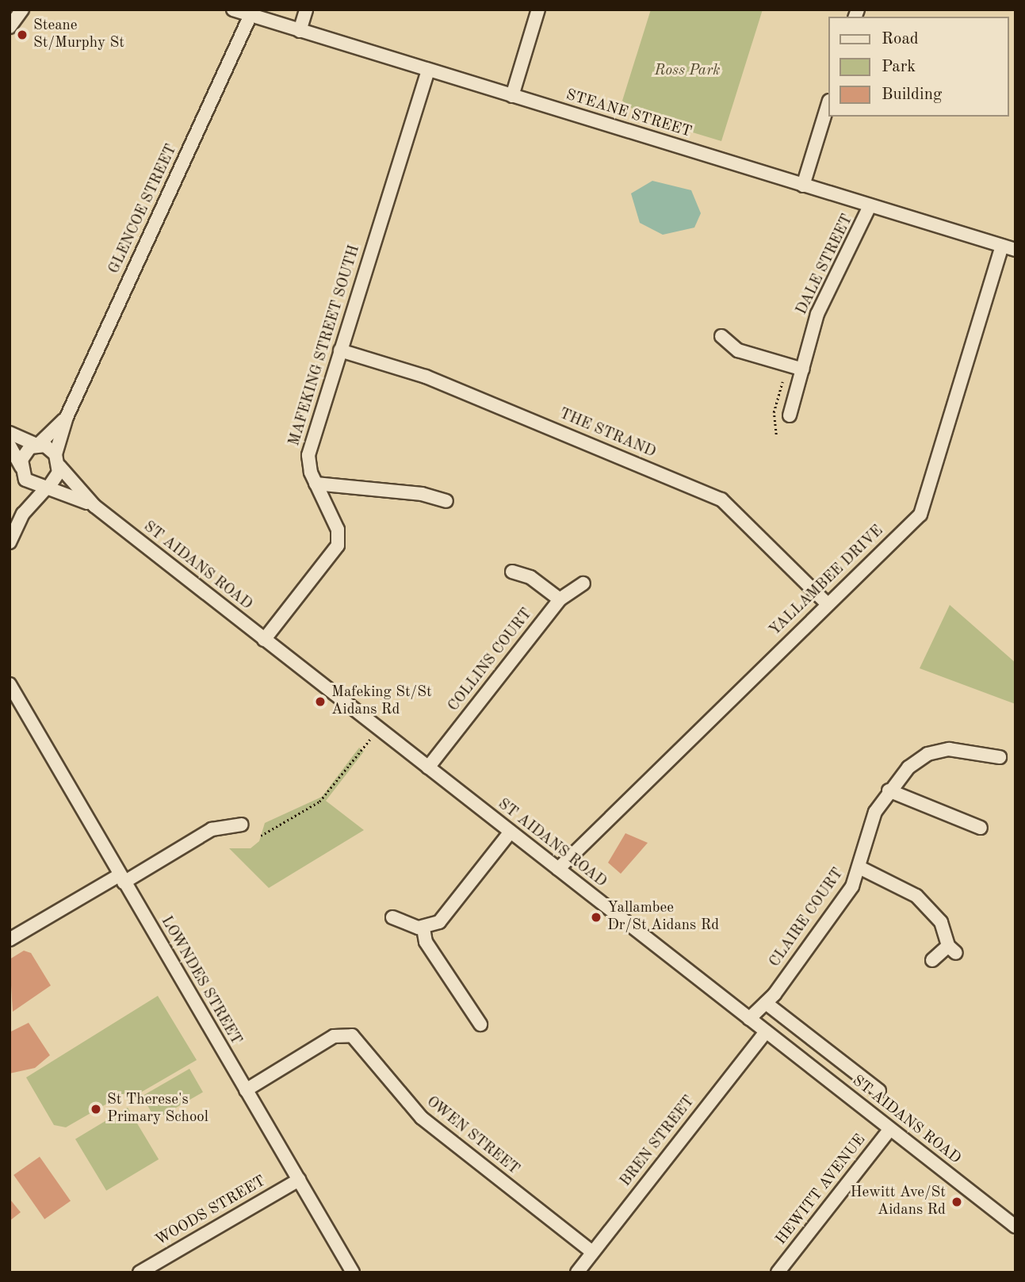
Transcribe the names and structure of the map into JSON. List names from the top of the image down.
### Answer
{
  "streets": {
    "street": [
      "STEANE STREET",
      "GLENCOE STREET",
      "DALE STREET",
      "MAFEKING STREET SOUTH",
      "THE STRAND",
      "ST AIDANS ROAD",
      "YALLAMBEE DRIVE",
      "COLLINS COURT",
      "CLAIRE COURT",
      "LOWNDES STREET",
      "OWEN STREET",
      "BREN STREET",
      "HEWITT AVENUE",
      "WOODS STREET"
    ]
  },
  "crossings": [
    ["STEANE STREET", "GLENCOE STREET"],
    ["STEANE STREET", "DALE STREET"],
    ["STEANE STREET", "MAFEKING STREET SOUTH"],
    ["STEANE STREET", "YALLAMBEE DRIVE"],
    ["GLENCOE STREET", "ST AIDANS ROAD"],
    ["MAFEKING STREET SOUTH", "THE STRAND"],
    ["MAFEKING STREET SOUTH", "ST AIDANS ROAD"],
    ["THE STRAND", "YALLAMBEE DRIVE"],
    ["ST AIDANS ROAD", "YALLAMBEE DRIVE"],
    ["ST AIDANS ROAD", "COLLINS COURT"],
    ["ST AIDANS ROAD", "CLAIRE COURT"],
    ["ST AIDANS ROAD", "BREN STREET"],
    ["ST AIDANS ROAD", "HEWITT AVENUE"],
    ["LOWNDES STREET", "WOODS STREET"],
    ["OWEN STREET", "BREN STREET"]
  ],
  "parks": ["Ross Park"],
  "places": [
    "Steane St/Murphy St",
    "Mafeking St/St Aidans Rd",
    "Yallambee Dr/St Aidans Rd",
    "St Therese's Primary School",
    "Hewitt Ave/St Aidans Rd"
  ],
  "legend": ["Road", "Park", "Building"]
}
